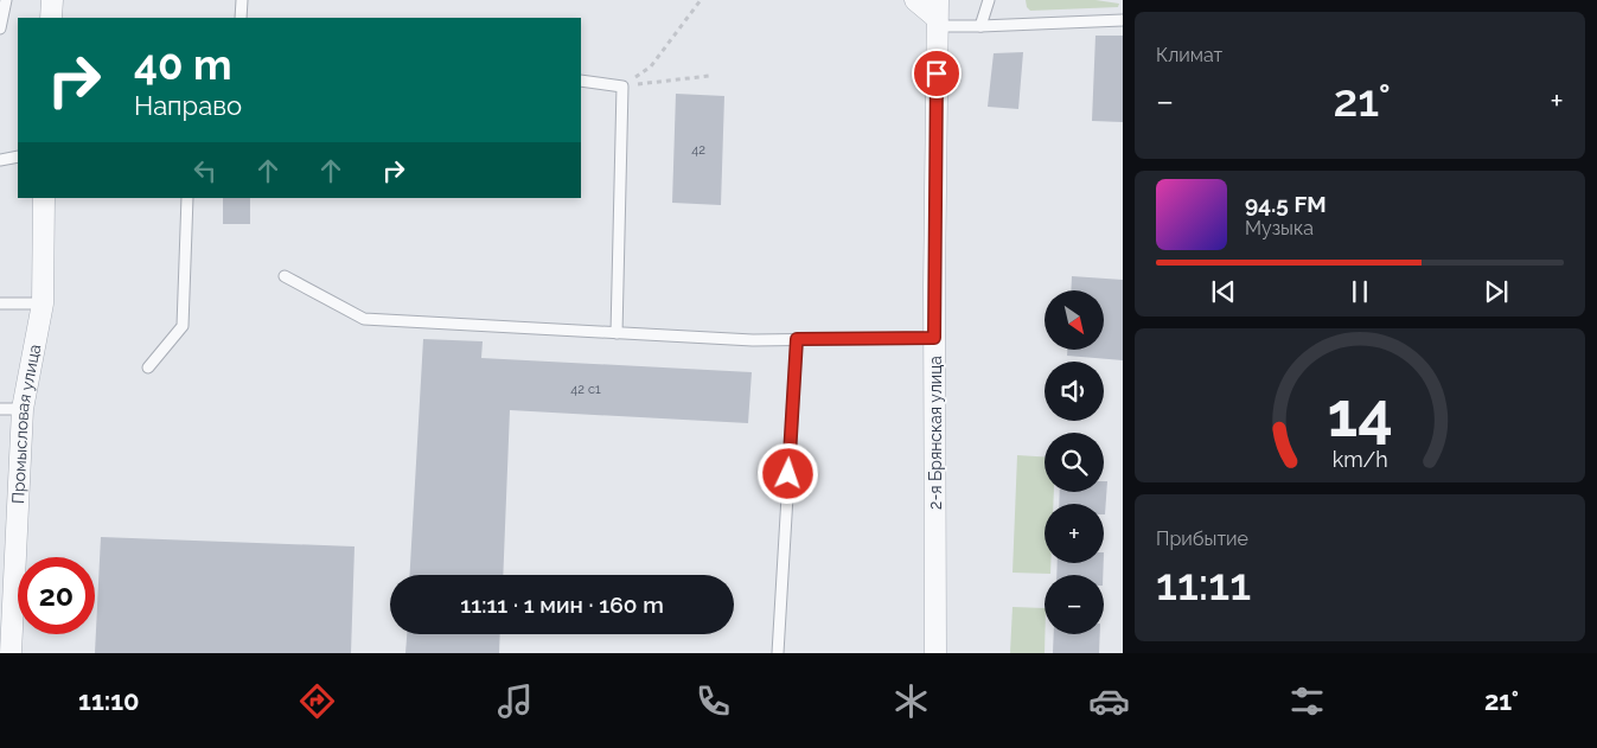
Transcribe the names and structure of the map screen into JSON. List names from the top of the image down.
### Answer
{
  "streets": {
    "street": ["Промысловая улица", "2-я Брянская улица"]
  },
  "house_numbers": ["42", "42 с1"],
  "north": "bottom right",
  "page": {
    "tile": [
      "Климат",
      ["Прибытие", "11:11"]
    ],
    "turn": ["40 m", "Направо"],
    "heat": ["−", "21°", "+"],
    "song": ["94.5 FM", "Музыка"],
    "map_buttons": ["+", "−"],
    "limit": "20",
    "trip": "11:11 · 1 мин · 160 m",
    "tabs": ["11:10", "21°"],
    "gauge": ["14", "km/h"]
  }
}
